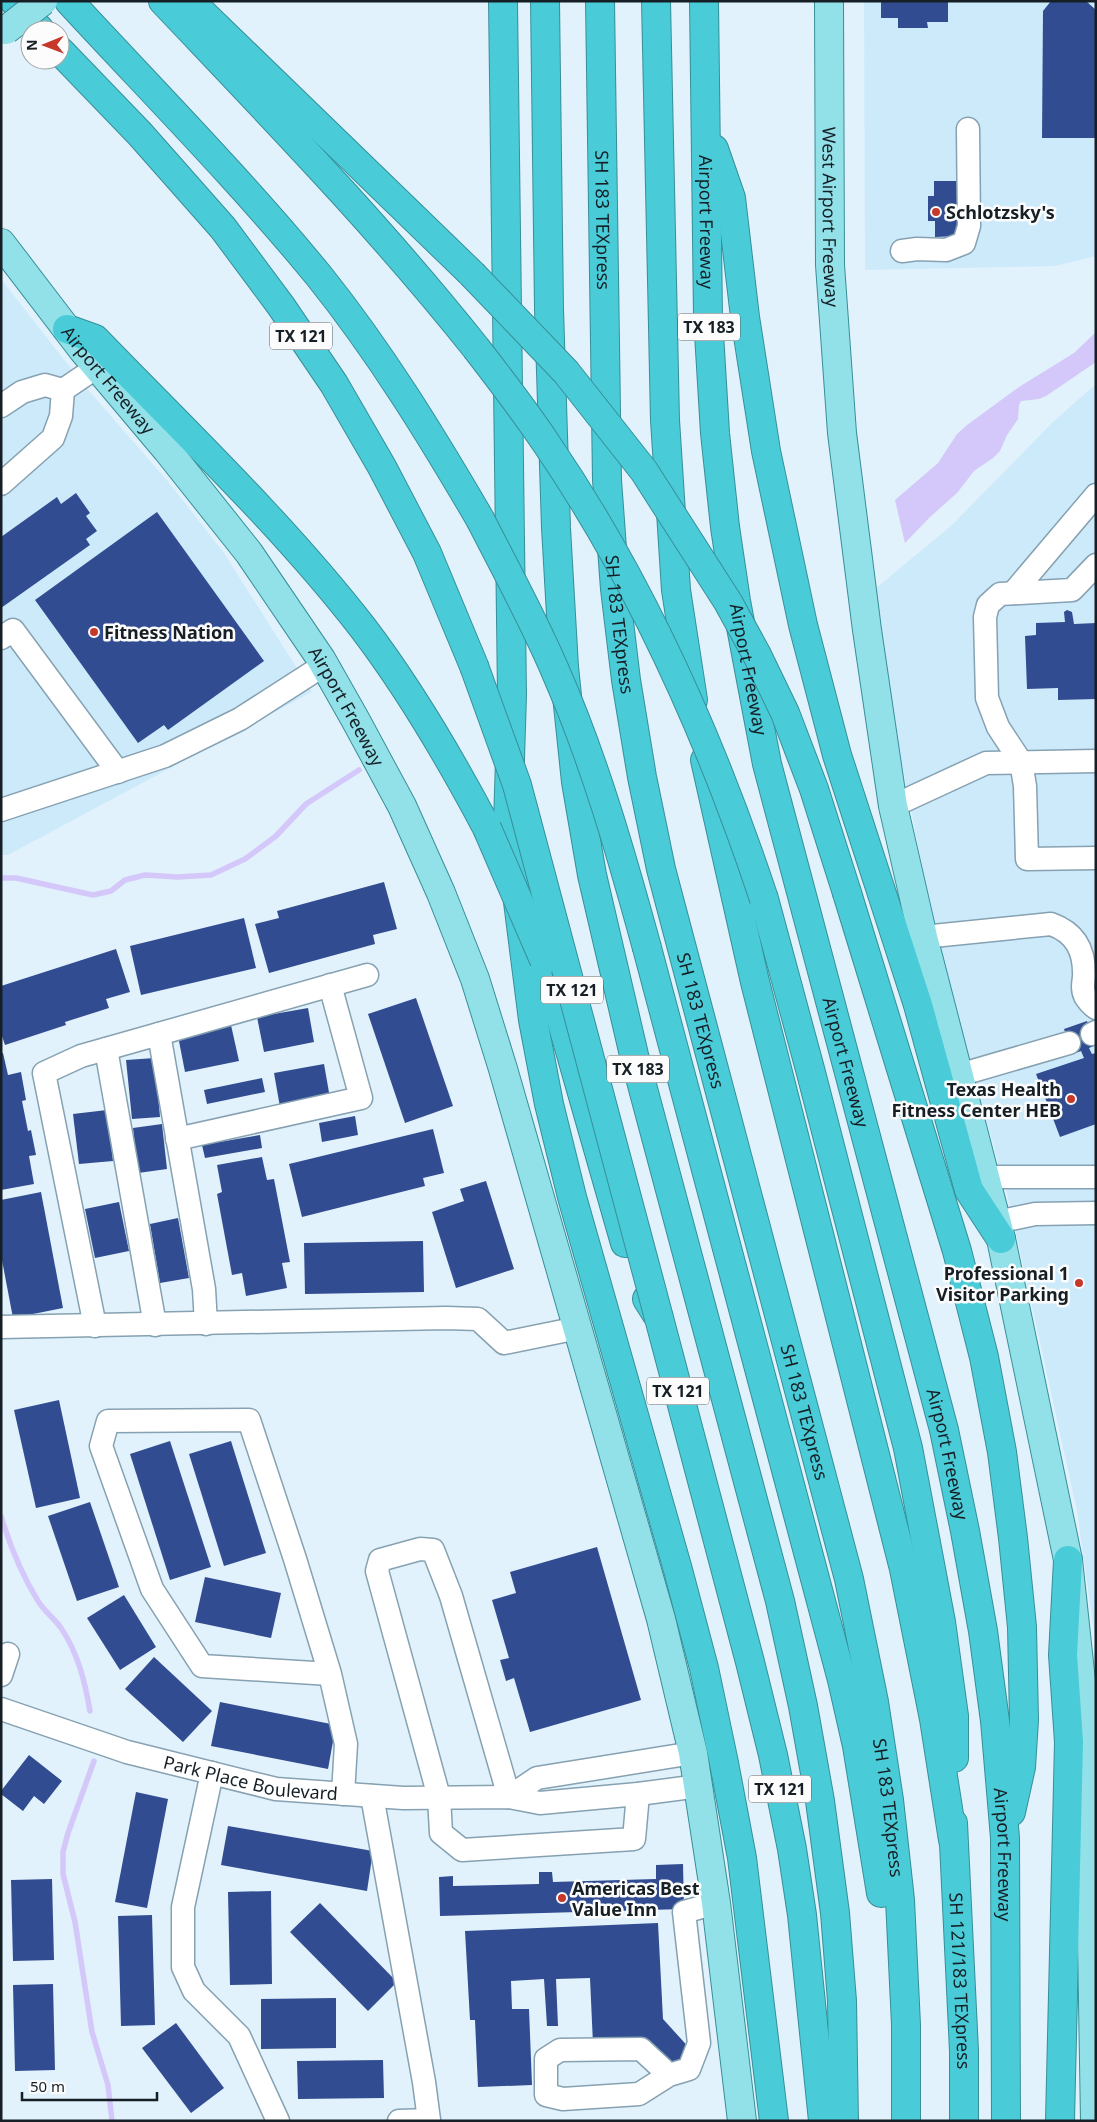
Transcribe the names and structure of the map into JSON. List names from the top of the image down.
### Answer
{
  "streets": {
    "highway": [
      "SH 183 TEXpress",
      "Airport Freeway",
      "TX 183",
      "TX 121",
      "SH 121/183 TEXpress"
    ],
    "main road": ["West Airport Freeway"],
    "street": ["Park Place Boulevard"]
  },
  "crossings": [
    ["Airport Freeway", "Park Place Boulevard"]
  ],
  "places": [
    "Schlotzsky's",
    "Fitness Nation",
    "Texas Health Fitness Center HEB",
    "Professional 1 Visitor Parking",
    "Americas Best Value Inn"
  ],
  "scale_bar": "50 m",
  "north": "left"
}
